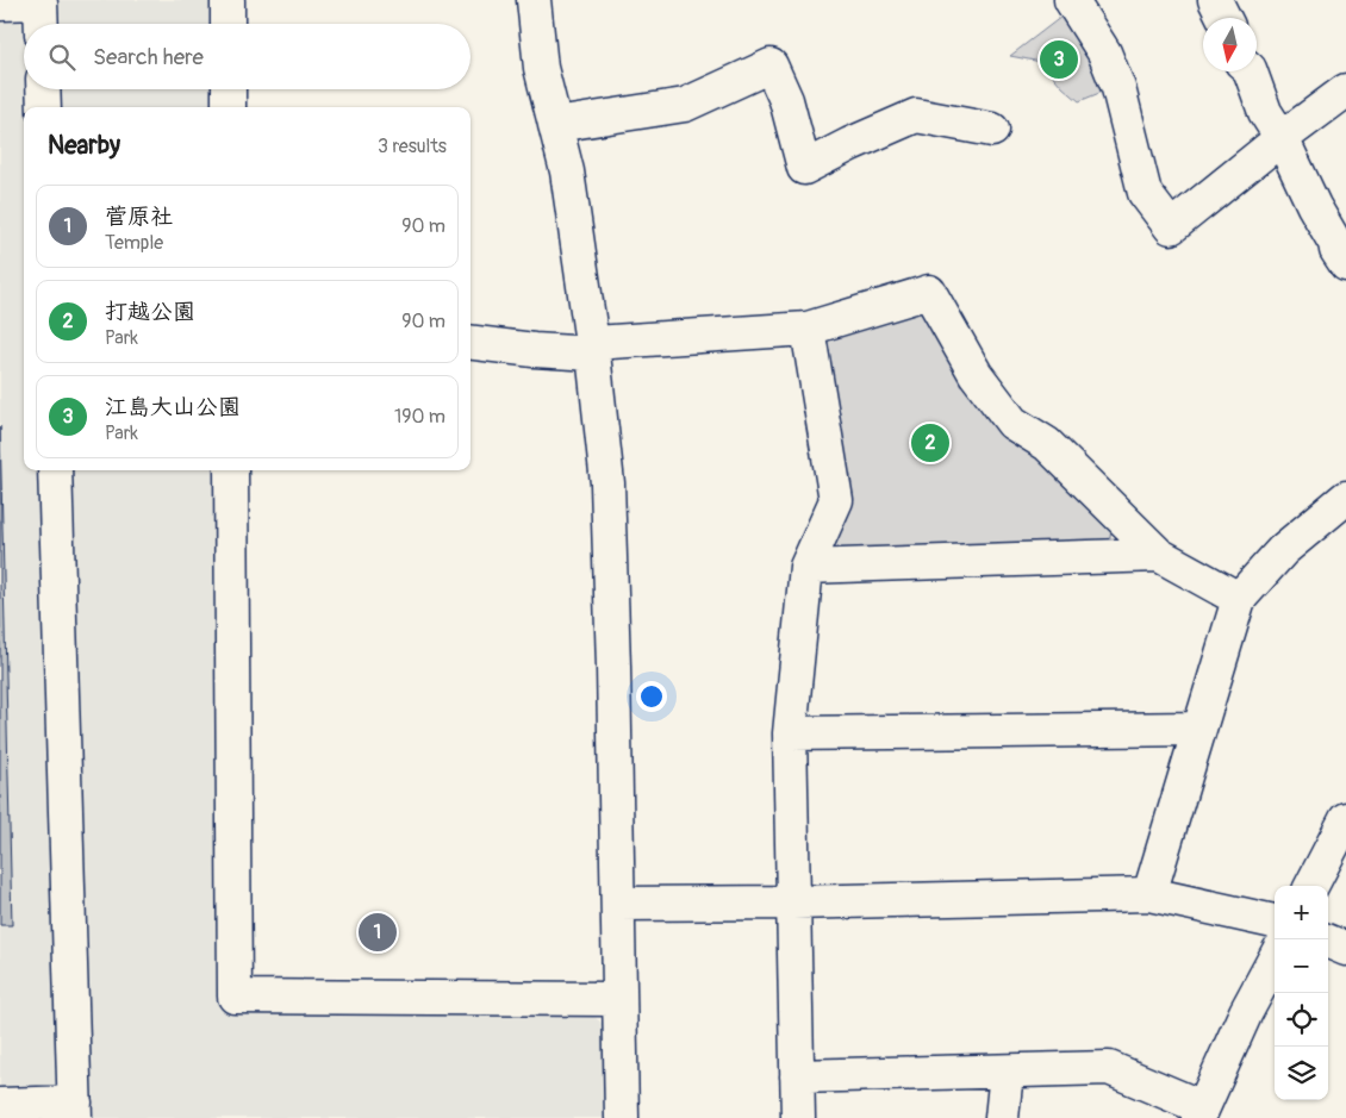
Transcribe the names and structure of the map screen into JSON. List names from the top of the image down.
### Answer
{
  "north": "bottom",
  "page": {
    "search": "Search here",
    "pins": ["3", "2", "1"],
    "heading": ["Nearby", "3 results"],
    "list": [
      {
        "mark": "1",
        "name": "菅原社",
        "note": "Temple",
        "value": "90 m"
      },
      {
        "mark": "2",
        "name": "打越公園",
        "note": "Park",
        "value": "90 m"
      },
      {
        "mark": "3",
        "name": "江島大山公園",
        "note": "Park",
        "value": "190 m"
      }
    ],
    "map_buttons": ["+", "−"]
  }
}
